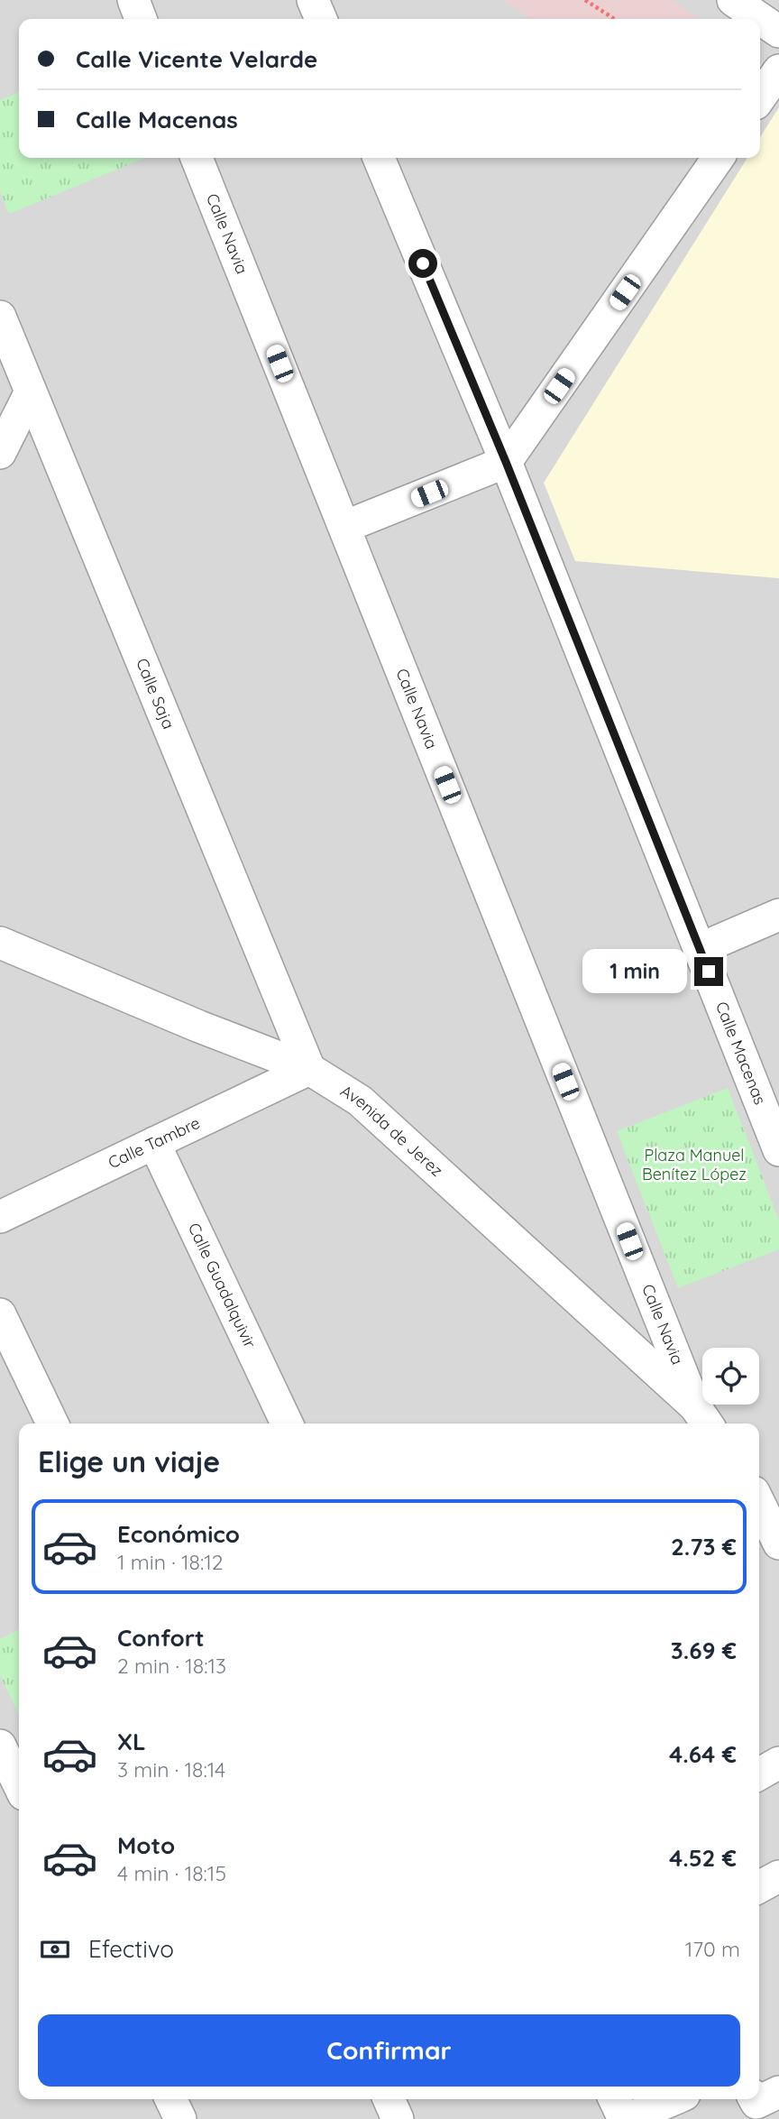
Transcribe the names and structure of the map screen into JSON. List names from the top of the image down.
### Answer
{
  "streets": {
    "street": [
      "Calle Navia",
      "Calle Saja",
      "Calle Macenas",
      "Avenida de Jerez",
      "Calle Tambre",
      "Calle Guadalquivir"
    ]
  },
  "crossings": [
    ["Calle Navia", "Avenida de Jerez"],
    ["Calle Saja", "Avenida de Jerez"],
    ["Calle Saja", "Calle Tambre"],
    ["Avenida de Jerez", "Calle Tambre"],
    ["Calle Tambre", "Calle Guadalquivir"]
  ],
  "parks": ["Plaza Manuel Benítez López"],
  "page": {
    "banner": ["Calle Vicente Velarde", "Calle Macenas"],
    "bubble": "1 min",
    "heading": "Elige un viaje",
    "list": [
      {
        "name": "Económico",
        "note": "1 min · 18:12",
        "value": "2.73 €"
      },
      {
        "name": "Confort",
        "note": "2 min · 18:13",
        "value": "3.69 €"
      },
      {
        "name": "XL",
        "note": "3 min · 18:14",
        "value": "4.64 €"
      },
      {
        "name": "Moto",
        "note": "4 min · 18:15",
        "value": "4.52 €"
      }
    ],
    "pay": ["Efectivo", "170 m"],
    "buttons": "Confirmar"
  }
}
